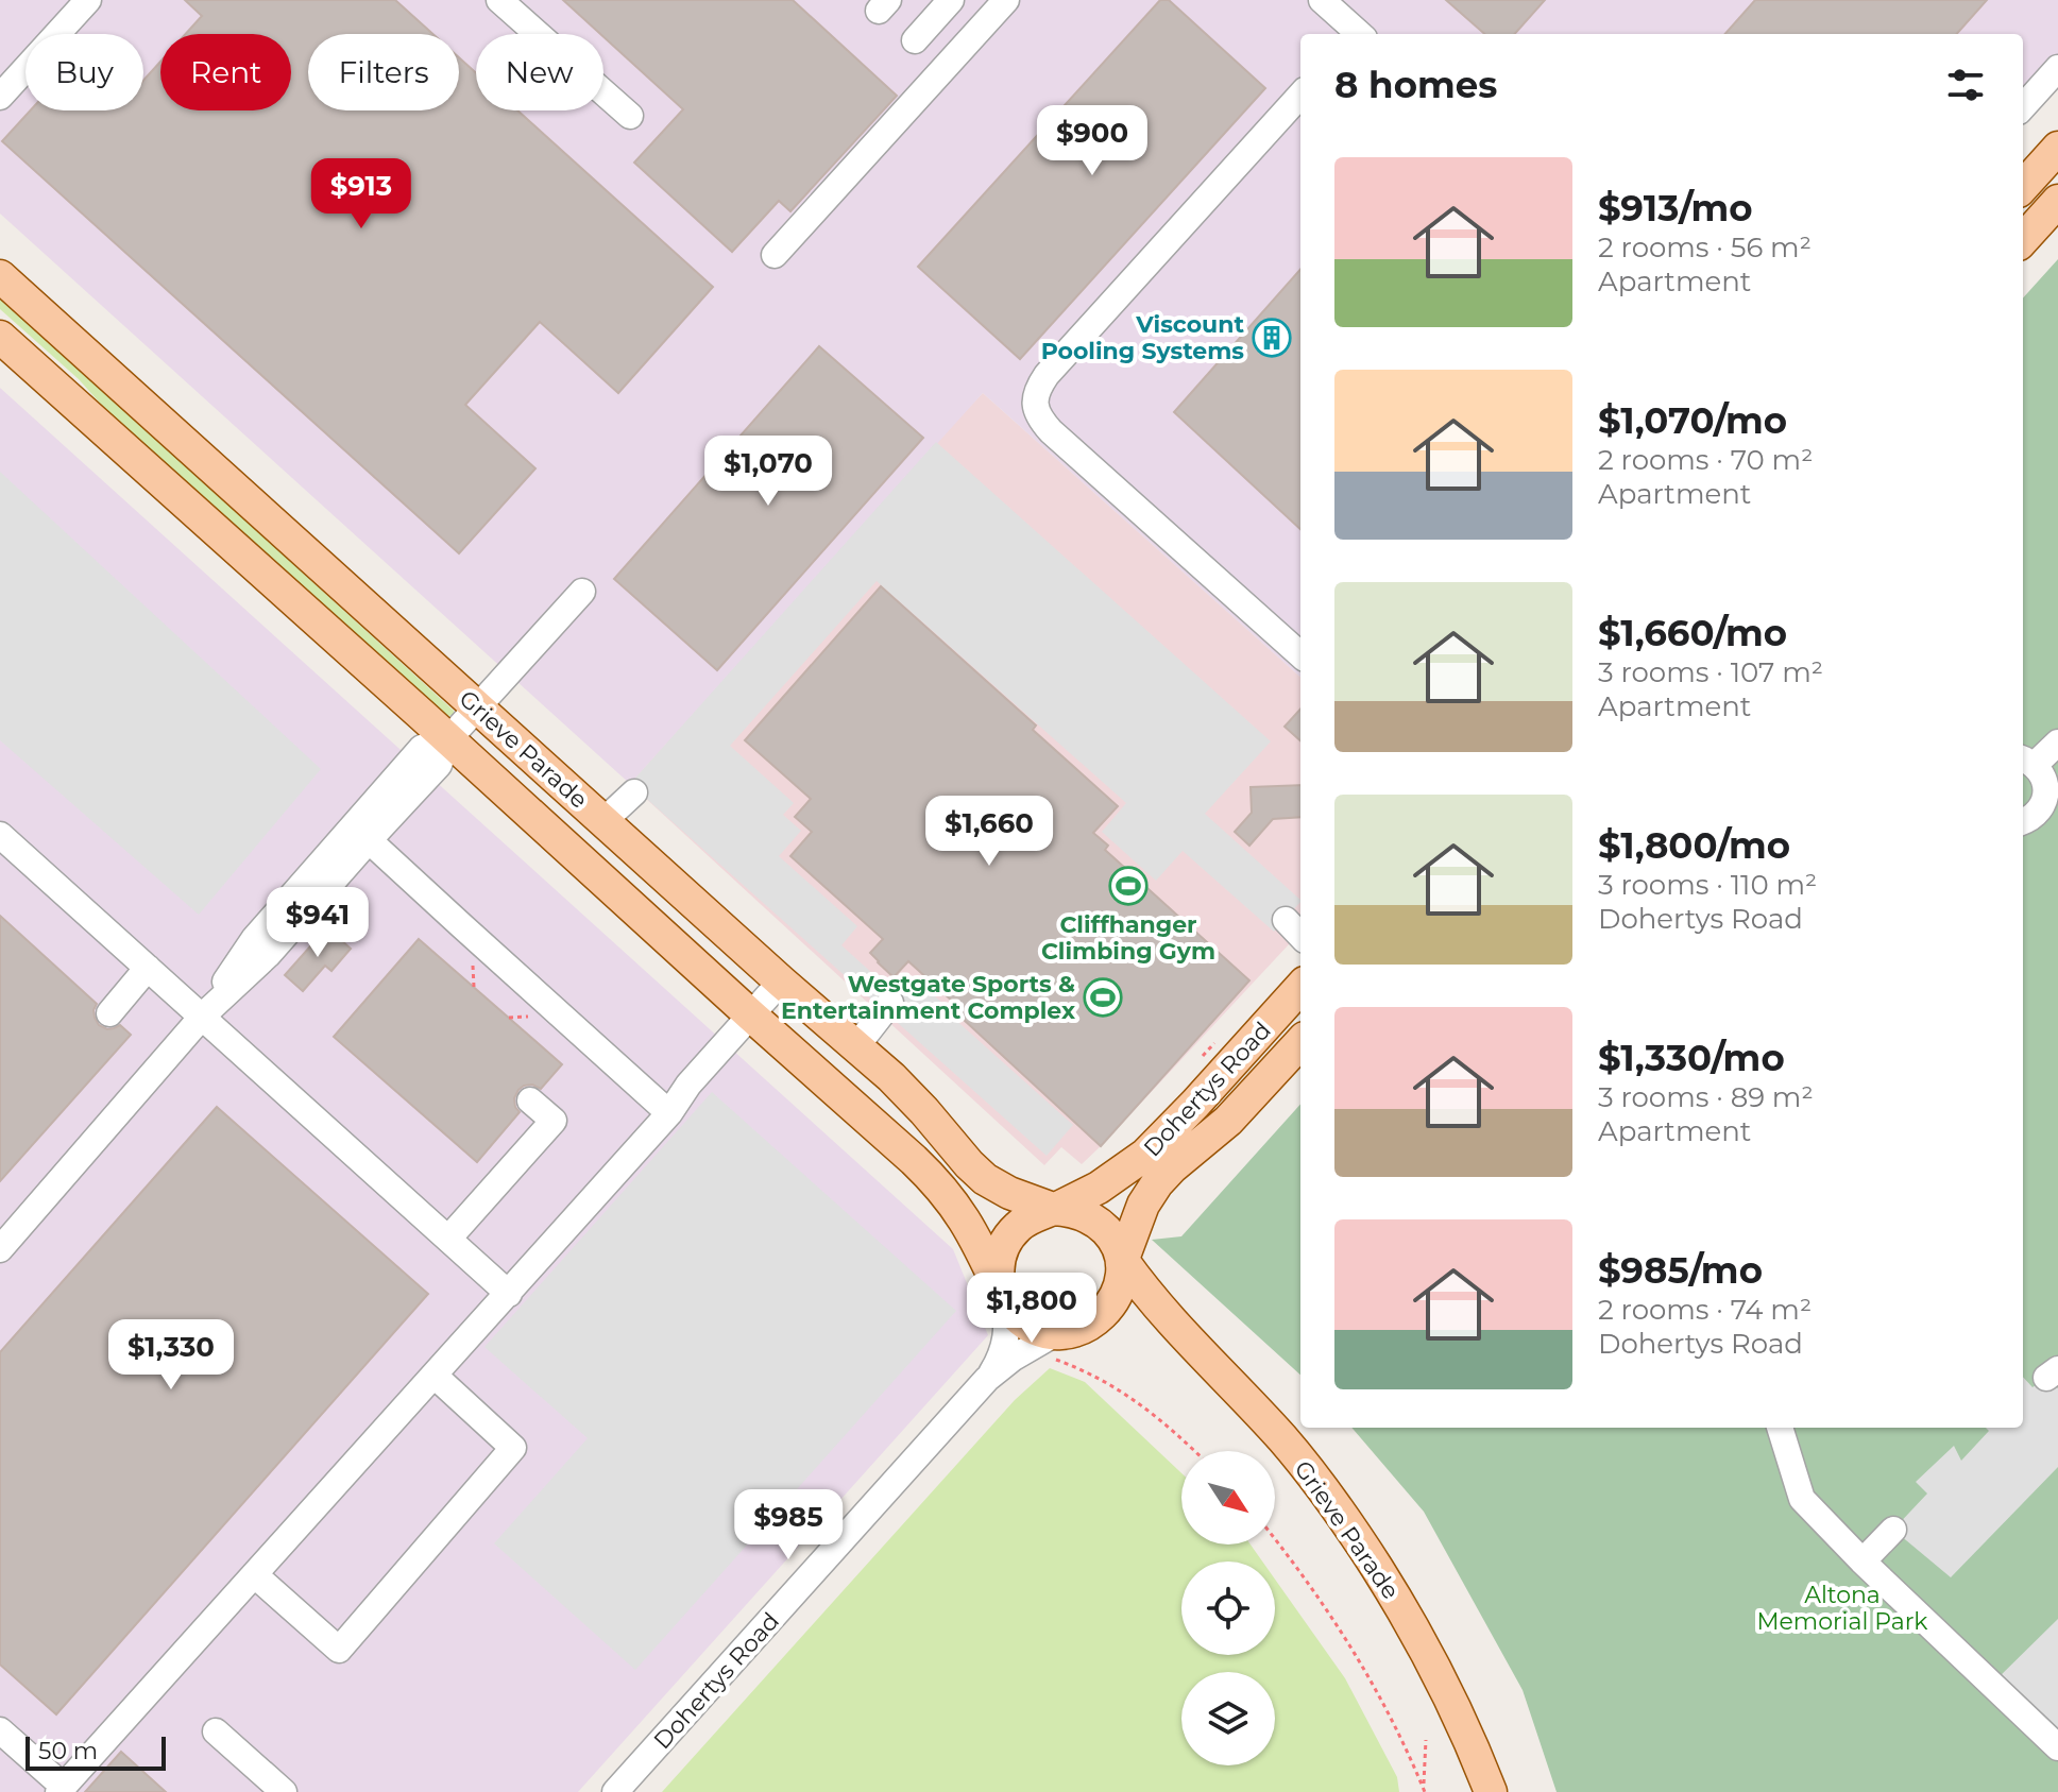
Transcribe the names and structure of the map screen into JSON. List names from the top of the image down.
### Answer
{
  "streets": {
    "main road": ["Grieve Parade", "Dohertys Road"]
  },
  "crossings": [
    ["Grieve Parade", "Dohertys Road"]
  ],
  "parks": ["Altona Memorial Park"],
  "places": {
    "building": ["Viscount Pooling Systems"],
    "sports": ["Cliffhanger Climbing Gym", "Westgate Sports & Entertainment Complex"]
  },
  "scale_bar": "50 m",
  "north": "bottom right",
  "page": {
    "chip": [
      "Buy",
      "Rent",
      "Filters",
      "New"
    ],
    "heading": "8 homes",
    "price": [
      "$900",
      "$913",
      "$1,070",
      "$1,660",
      "$941",
      "$1,800",
      "$1,330",
      "$985"
    ],
    "list": [
      {
        "name": "$913/mo",
        "note": "2 rooms · 56 m² · Apartment"
      },
      {
        "name": "$1,070/mo",
        "note": "2 rooms · 70 m² · Apartment"
      },
      {
        "name": "$1,660/mo",
        "note": "3 rooms · 107 m² · Apartment"
      },
      {
        "name": "$1,800/mo",
        "note": "3 rooms · 110 m² · Dohertys Road"
      },
      {
        "name": "$1,330/mo",
        "note": "3 rooms · 89 m² · Apartment"
      },
      {
        "name": "$985/mo",
        "note": "2 rooms · 74 m² · Dohertys Road"
      }
    ],
    "scale": "50 m"
  }
}
